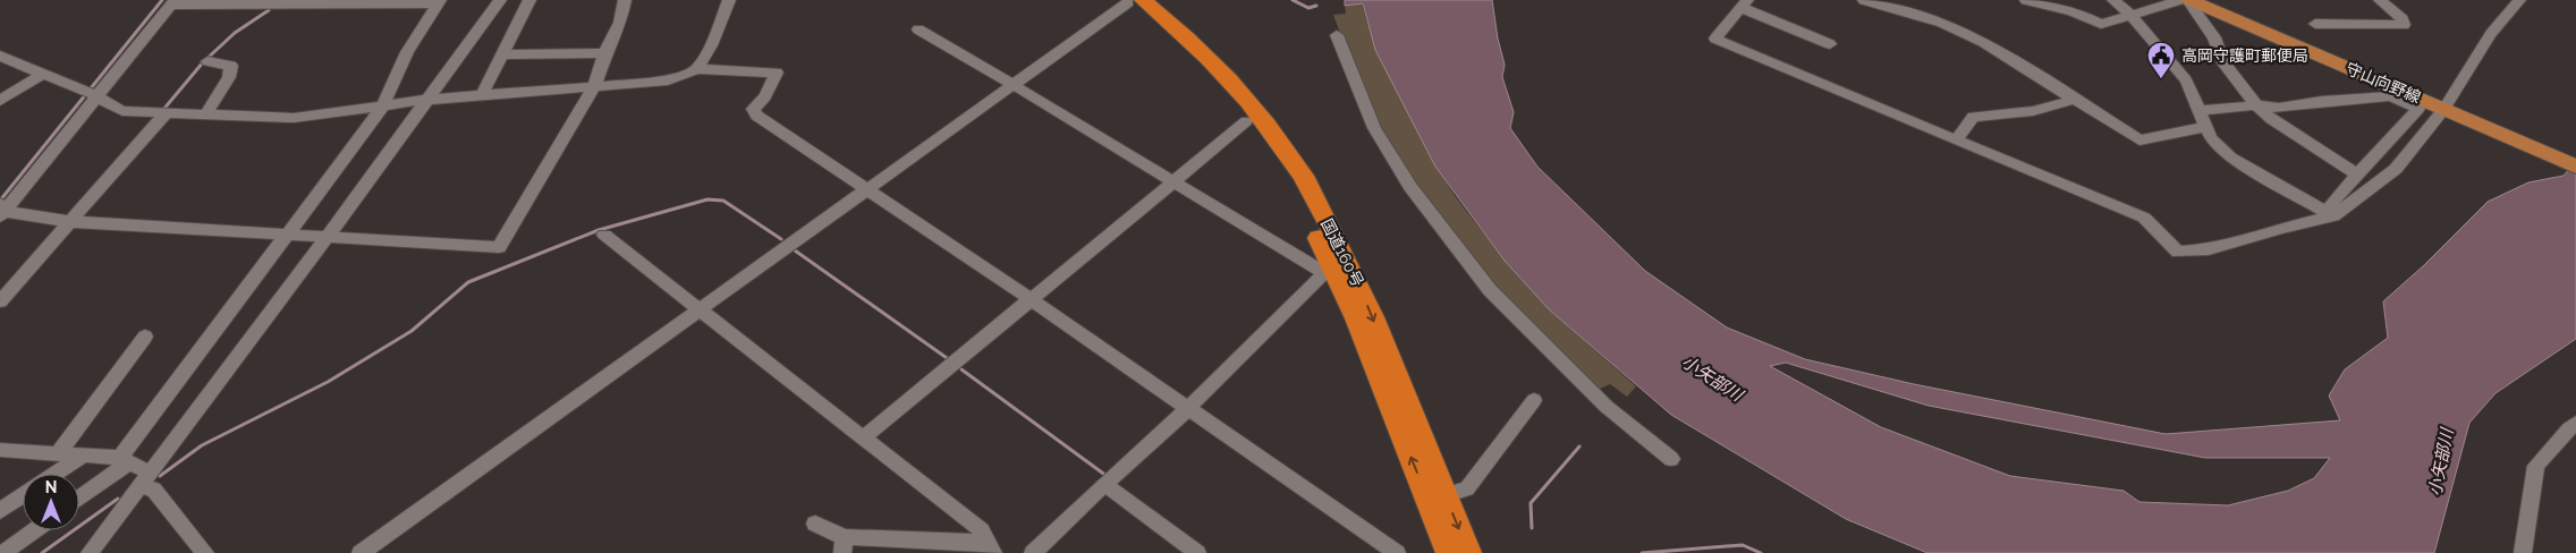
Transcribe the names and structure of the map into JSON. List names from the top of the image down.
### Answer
{
  "streets": {
    "highway": ["国道160号"],
    "main road": ["守山向野線"]
  },
  "water": ["小矢部川"],
  "places": {
    "public building": ["高岡守護町郵便局"]
  },
  "north": "top"
}
